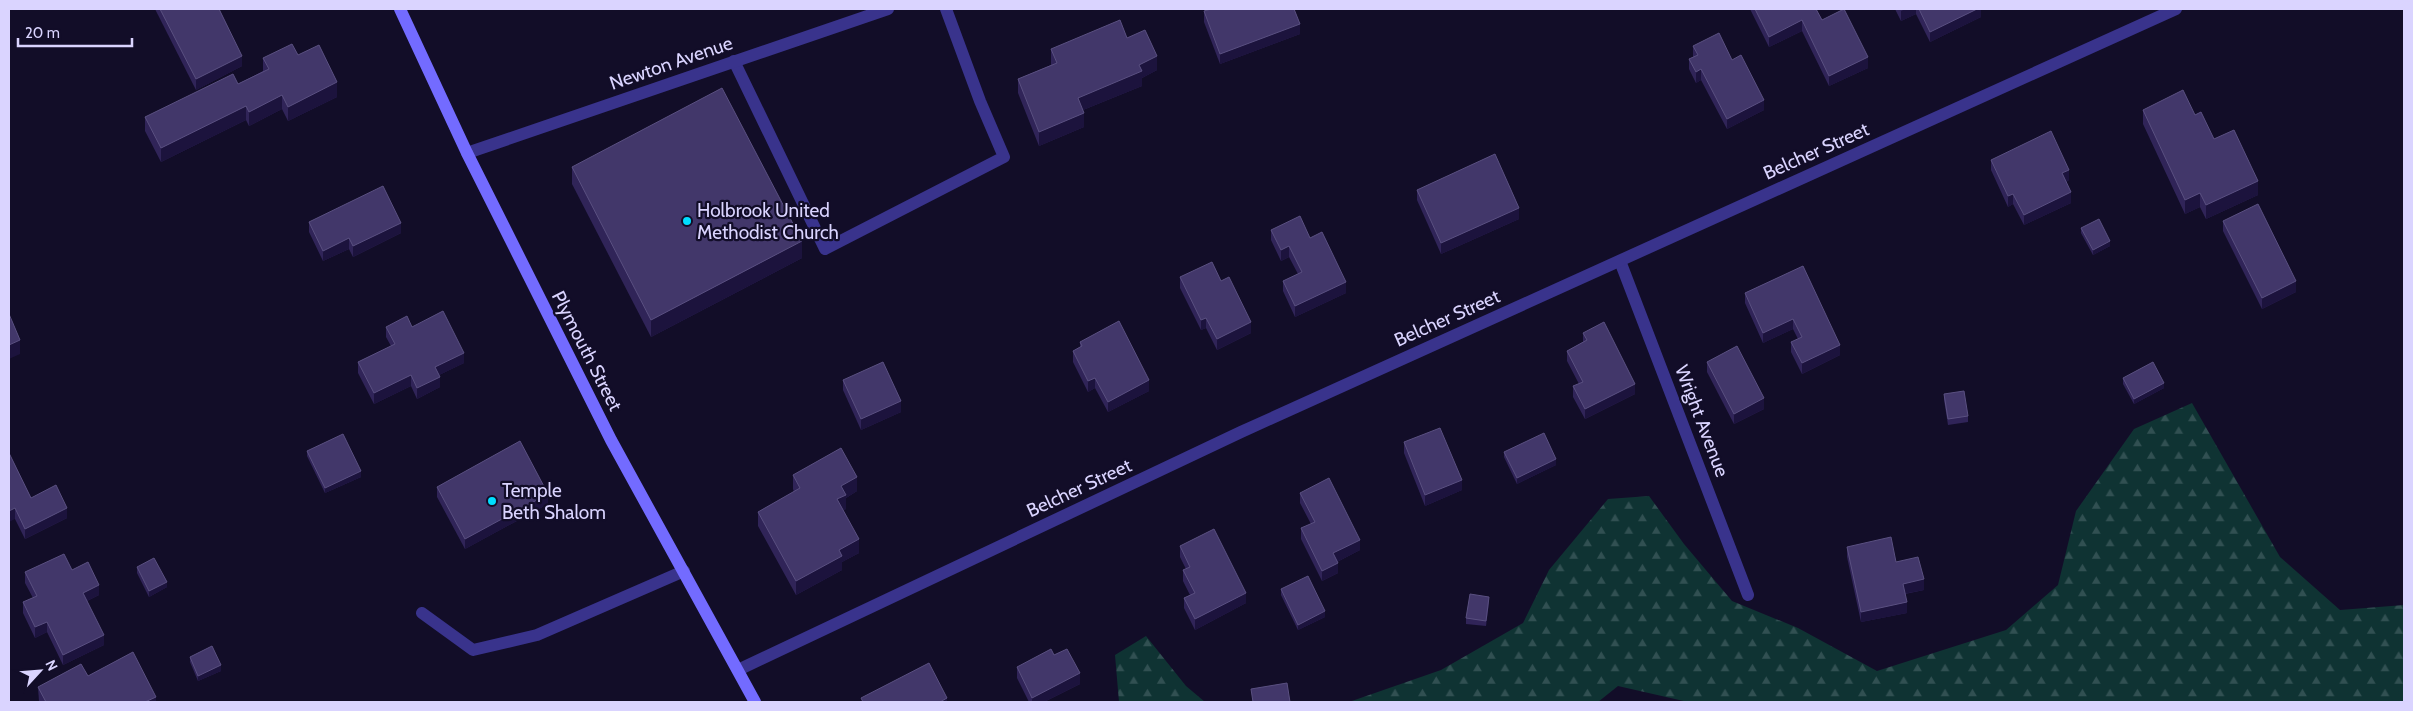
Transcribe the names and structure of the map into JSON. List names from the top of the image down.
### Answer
{
  "streets": {
    "main road": ["Plymouth Street"],
    "street": ["Newton Avenue", "Belcher Street", "Wright Avenue"]
  },
  "crossings": [
    ["Newton Avenue", "Plymouth Street"],
    ["Belcher Street", "Plymouth Street"],
    ["Belcher Street", "Wright Avenue"]
  ],
  "places": ["Holbrook United Methodist Church", "Temple Beth Shalom"],
  "scale_bar": "20 m",
  "north": "top right"
}
